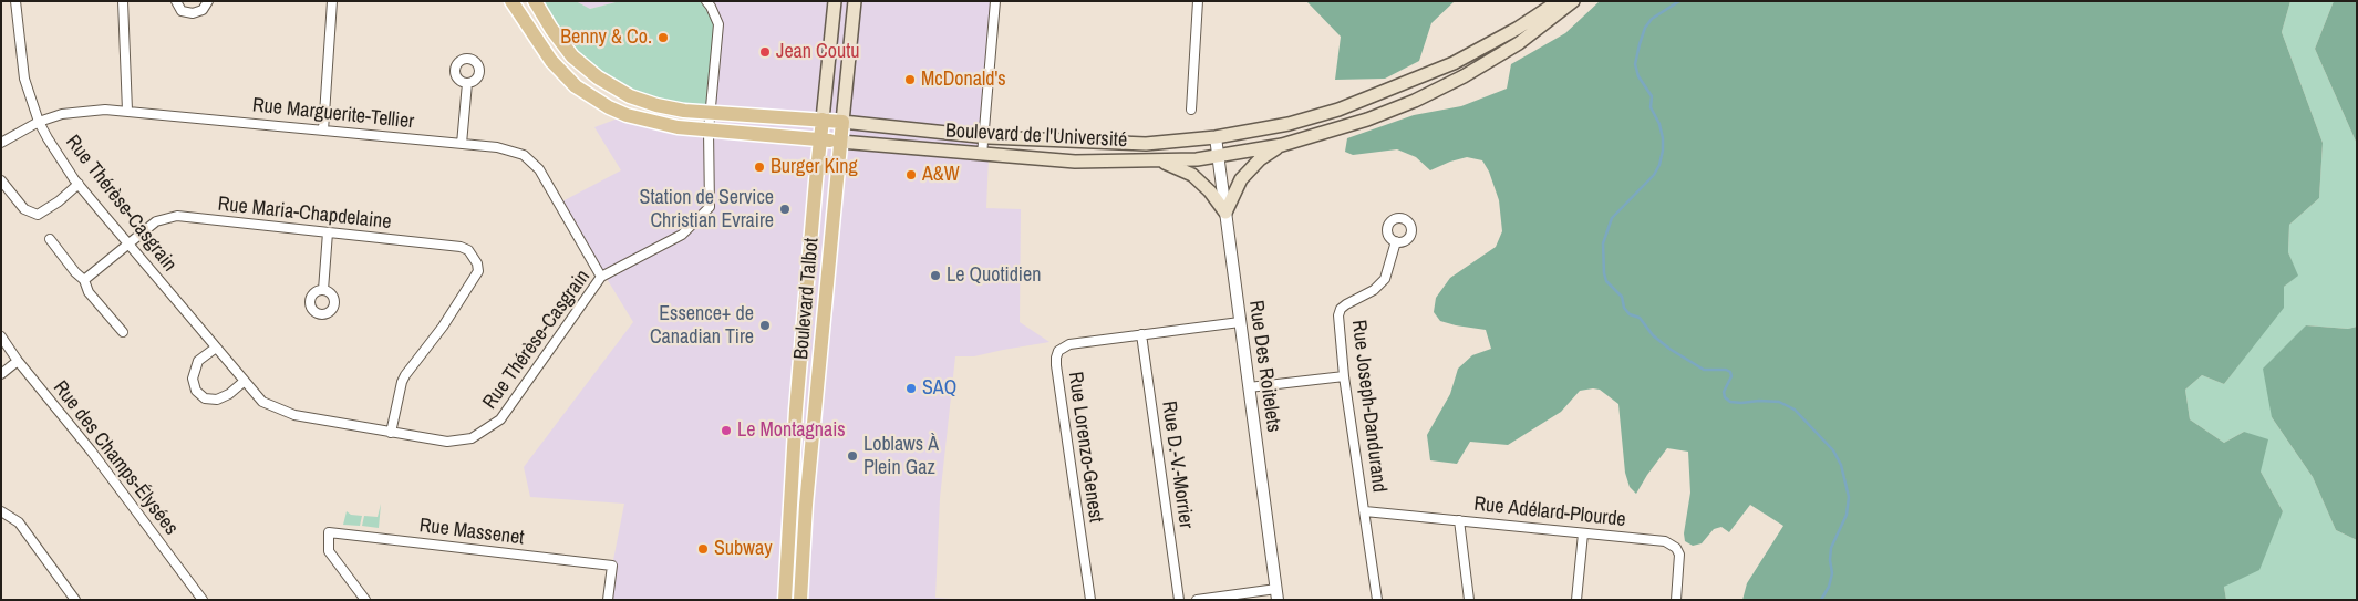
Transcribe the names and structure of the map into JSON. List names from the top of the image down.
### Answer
{
  "streets": {
    "main road": ["Boulevard de l'Université", "Boulevard Talbot"],
    "street": [
      "Rue Marguerite-Tellier",
      "Rue Thérèse-Casgrain",
      "Rue Maria-Chapdelaine",
      "Rue Des Roitelets",
      "Rue Joseph-Dandurand",
      "Rue Lorenzo-Genest",
      "Rue des Champs-Élysées",
      "Rue D.-V.-Morrier",
      "Rue Adélard-Plourde",
      "Rue Massenet"
    ]
  },
  "crossings": [
    ["Rue Marguerite-Tellier", "Rue Thérèse-Casgrain"],
    ["Boulevard de l'Université", "Rue Thérèse-Casgrain"],
    ["Boulevard de l'Université", "Boulevard Talbot"],
    ["Boulevard de l'Université", "Rue Des Roitelets"],
    ["Rue Thérèse-Casgrain", "Rue Maria-Chapdelaine"],
    ["Rue Des Roitelets", "Rue Lorenzo-Genest"],
    ["Rue Joseph-Dandurand", "Rue Adélard-Plourde"],
    ["Rue Lorenzo-Genest", "Rue D.-V.-Morrier"]
  ],
  "places": [
    "Benny & Co.",
    "Jean Coutu",
    "McDonald's",
    "Burger King",
    "A&W",
    "Station de Service Christian Evraire",
    "Le Quotidien",
    "Essence+ de Canadian Tire",
    "SAQ",
    "Le Montagnais",
    "Loblaws À Plein Gaz",
    "Subway"
  ]
}
